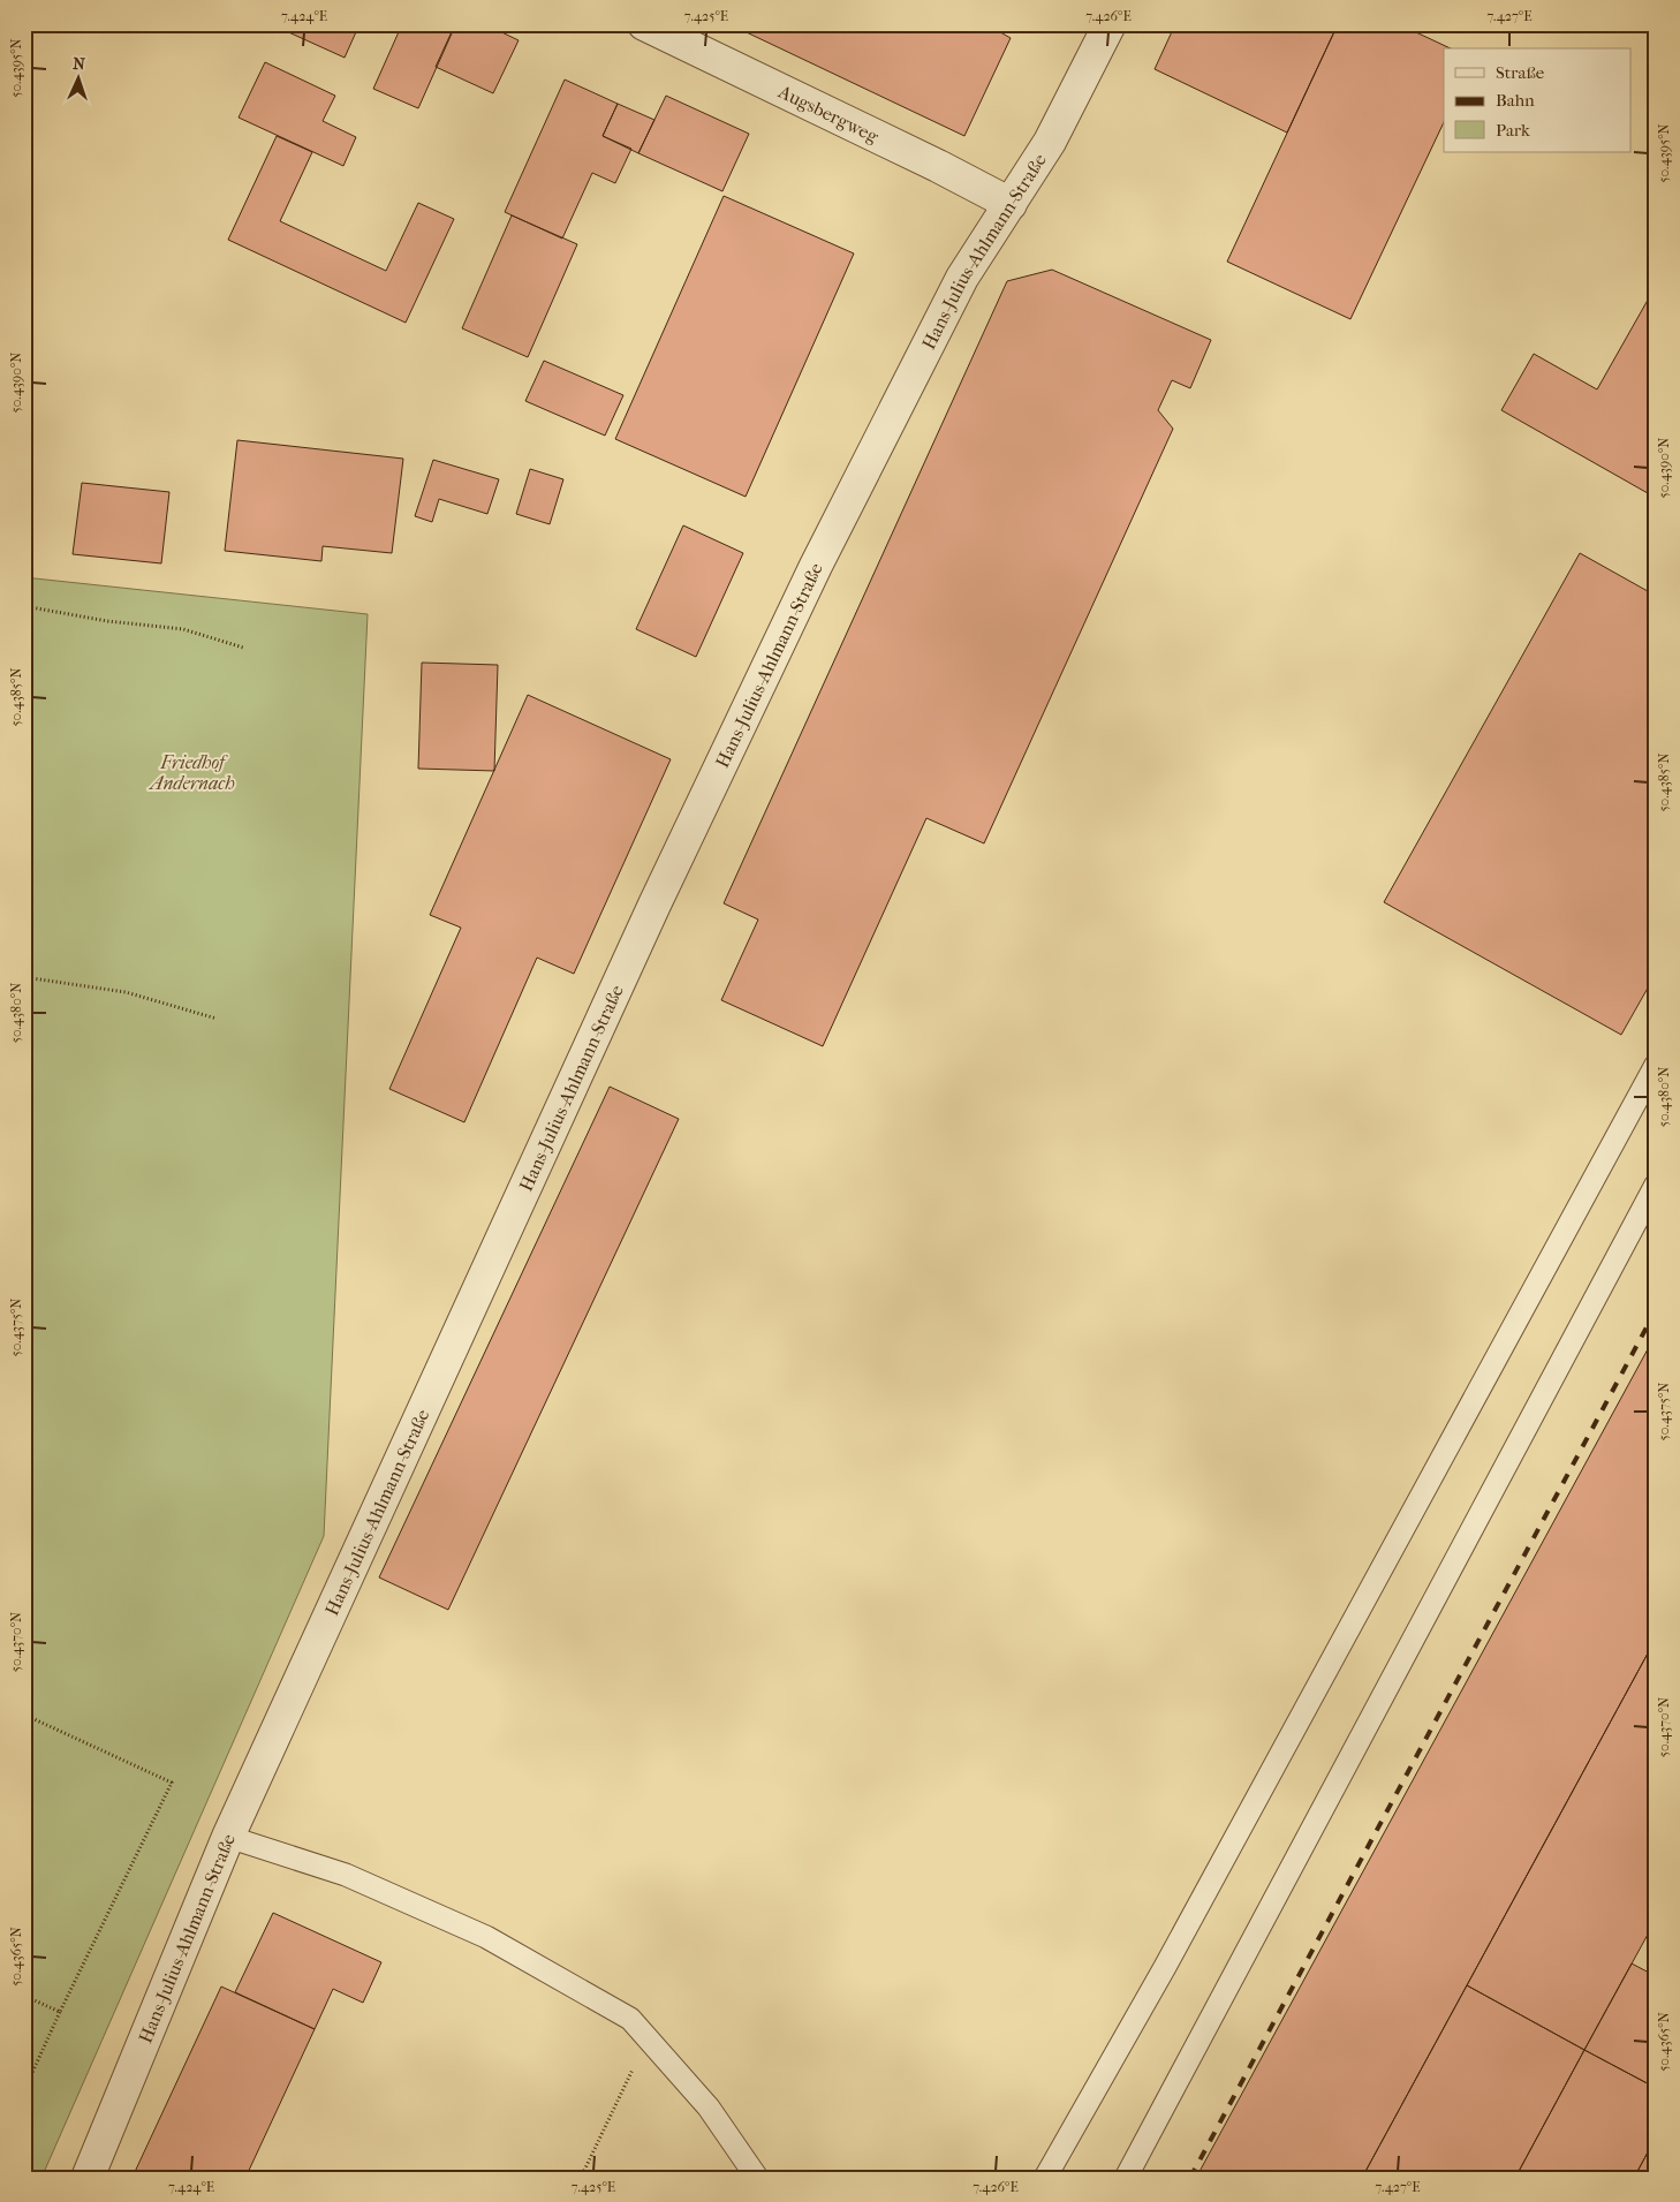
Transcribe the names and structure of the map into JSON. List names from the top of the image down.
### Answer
{
  "streets": {
    "street": ["Augsbergweg", "Hans-Julius-Ahlmann-Straße"]
  },
  "crossings": [
    ["Augsbergweg", "Hans-Julius-Ahlmann-Straße"]
  ],
  "parks": ["Friedhof Andernach"],
  "legend": ["Straße", "Bahn", "Park"],
  "north": "top",
  "coordinates": [
    "7.424°E",
    "7.425°E",
    "7.426°E",
    "7.427°E",
    "50.4395°N",
    "50.4390°N",
    "50.4385°N",
    "50.4380°N",
    "50.4375°N",
    "50.4370°N",
    "50.4365°N"
  ]
}
